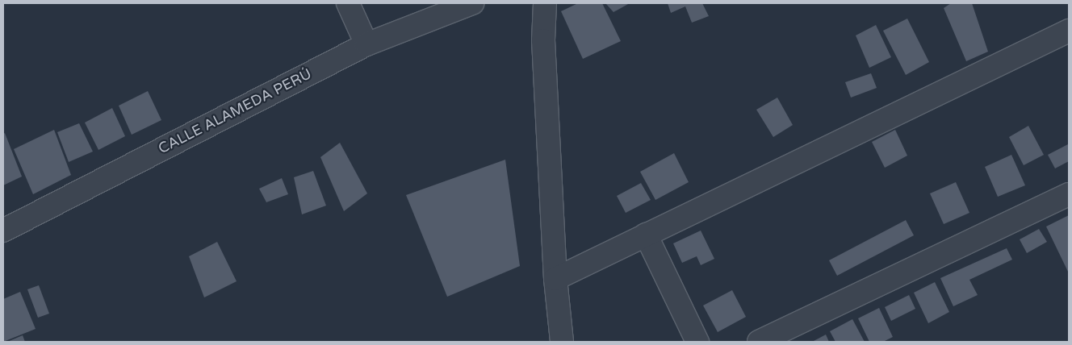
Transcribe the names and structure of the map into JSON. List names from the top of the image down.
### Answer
{
  "streets": {
    "street": ["CALLE ALAMEDA PERÚ"]
  }
}
